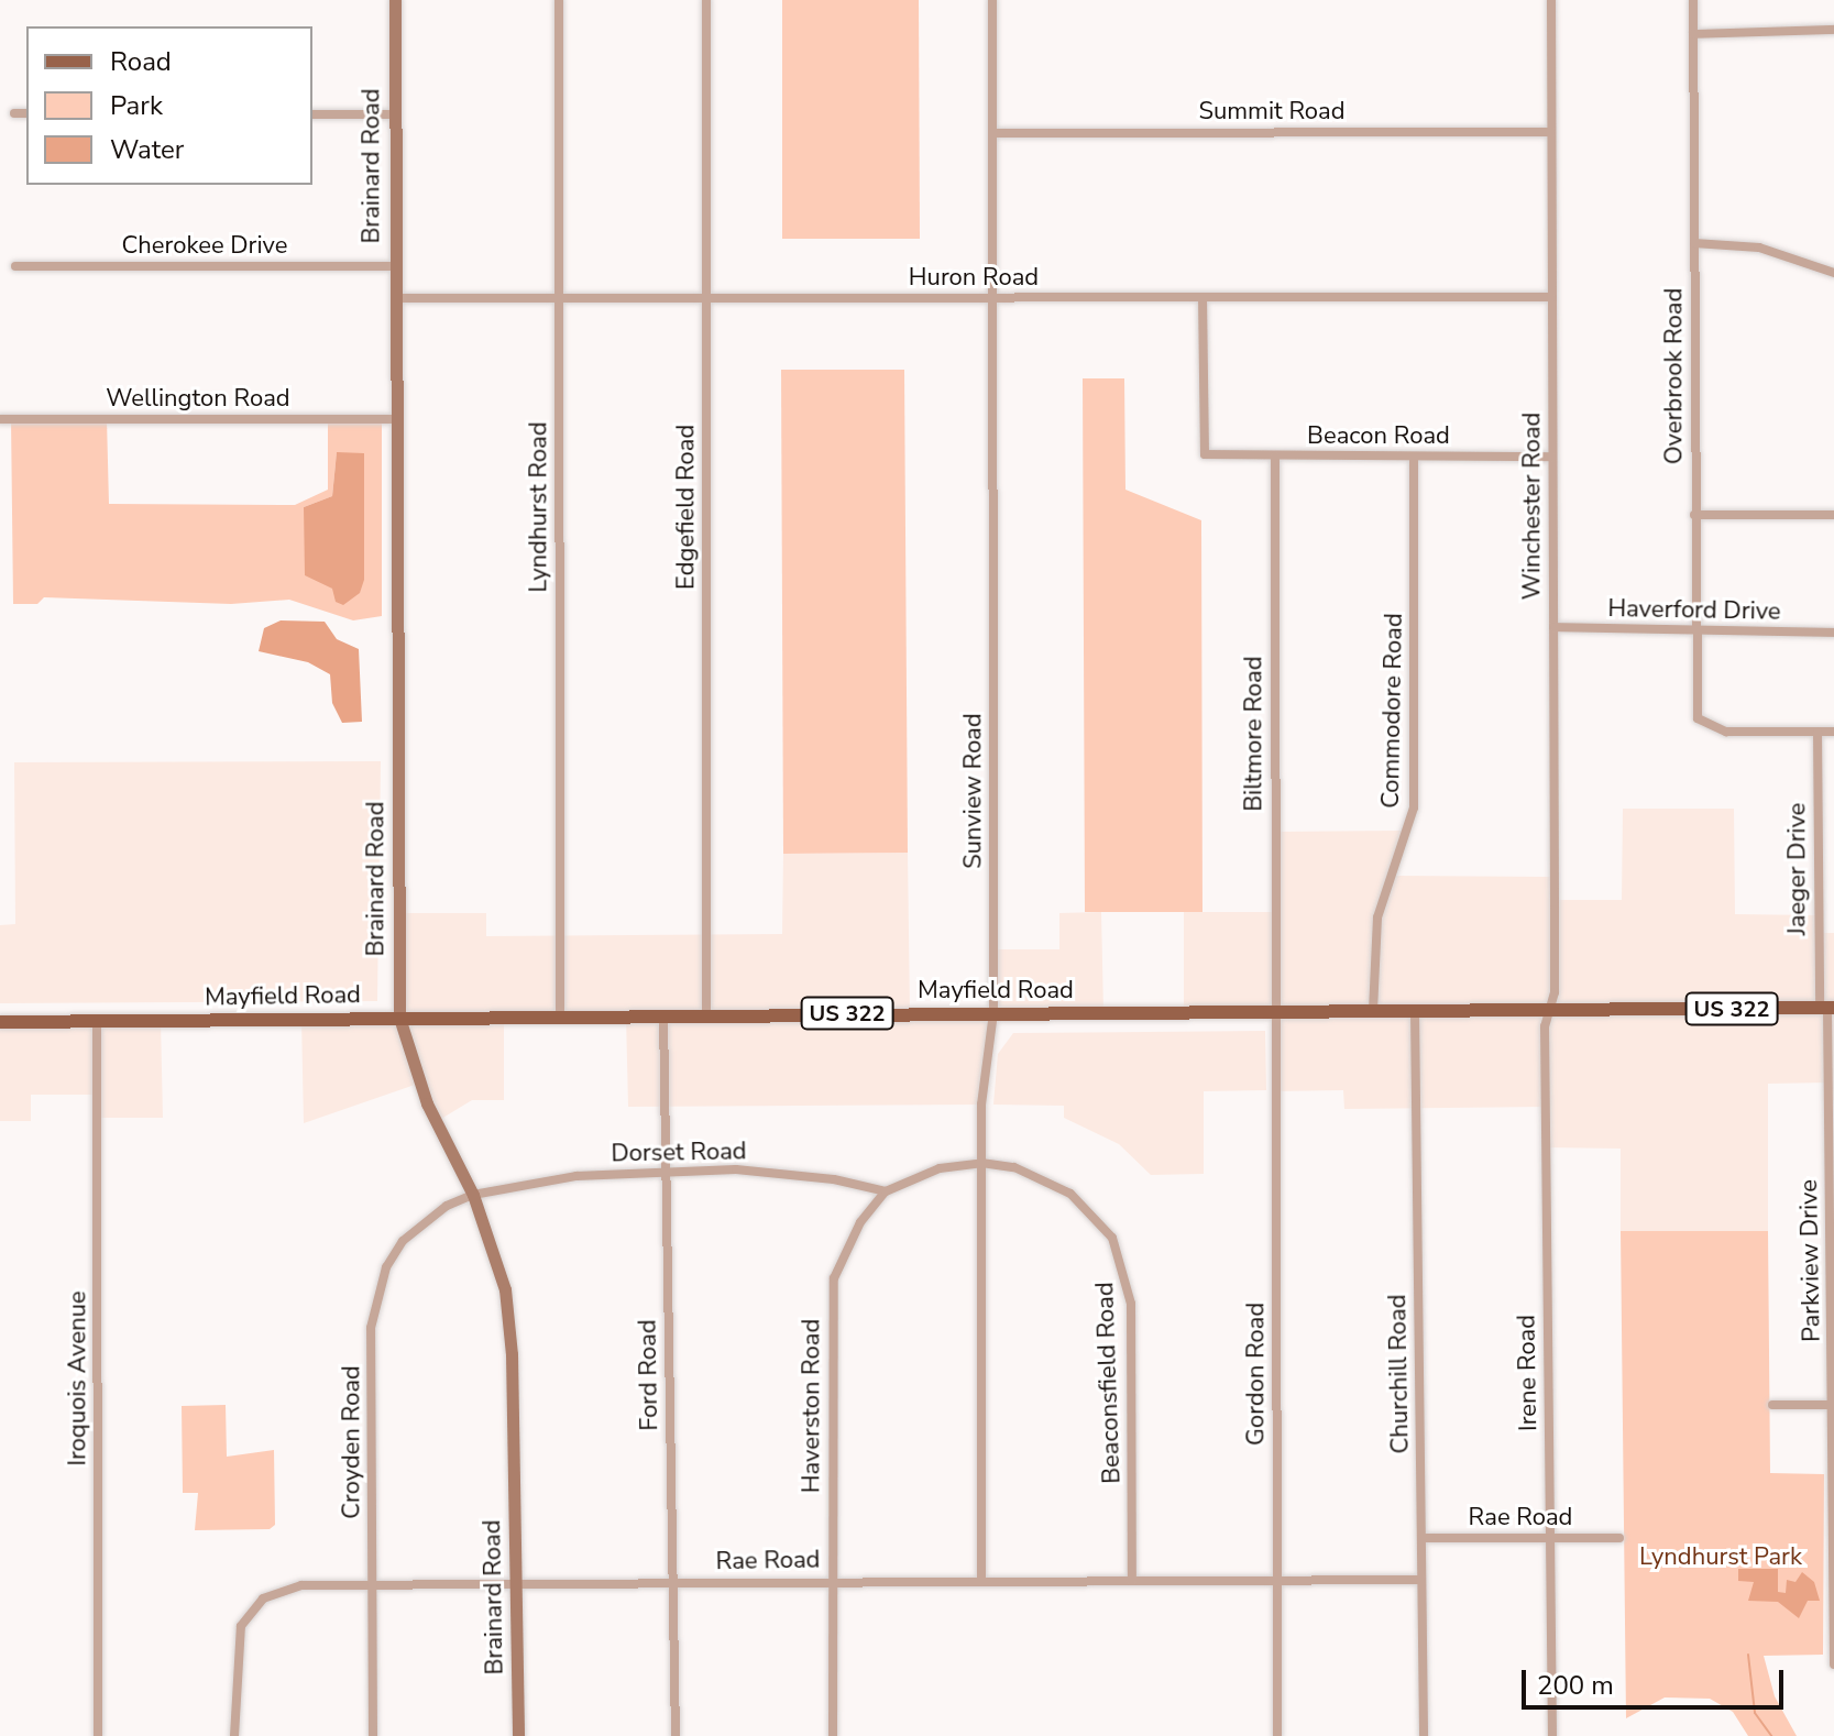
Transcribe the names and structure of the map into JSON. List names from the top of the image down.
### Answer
{
  "streets": {
    "main road": ["Brainard Road", "Mayfield Road", "US 322"],
    "street": [
      "Summit Road",
      "Cherokee Drive",
      "Huron Road",
      "Overbrook Road",
      "Wellington Road",
      "Beacon Road",
      "Winchester Road",
      "Lyndhurst Road",
      "Edgefield Road",
      "Haverford Drive",
      "Commodore Road",
      "Biltmore Road",
      "Sunview Road",
      "Jaeger Drive",
      "Dorset Road",
      "Parkview Drive",
      "Irene Road",
      "Gordon Road",
      "Churchill Road",
      "Ford Road",
      "Iroquois Avenue",
      "Beaconsfield Road",
      "Haverston Road",
      "Croyden Road",
      "Rae Road"
    ]
  },
  "crossings": [
    ["Summit Road", "Winchester Road"],
    ["Summit Road", "Sunview Road"],
    ["Brainard Road", "Cherokee Drive"],
    ["Brainard Road", "Huron Road"],
    ["Brainard Road", "Wellington Road"],
    ["Brainard Road", "Mayfield Road"],
    ["Brainard Road", "Dorset Road"],
    ["Brainard Road", "Croyden Road"],
    ["Brainard Road", "Rae Road"],
    ["Huron Road", "Beacon Road"],
    ["Huron Road", "Winchester Road"],
    ["Huron Road", "Lyndhurst Road"],
    ["Huron Road", "Edgefield Road"],
    ["Huron Road", "Sunview Road"],
    ["Overbrook Road", "Haverford Drive"],
    ["Overbrook Road", "Jaeger Drive"],
    ["Beacon Road", "Winchester Road"],
    ["Beacon Road", "Commodore Road"],
    ["Beacon Road", "Biltmore Road"],
    ["Winchester Road", "Haverford Drive"],
    ["Winchester Road", "Mayfield Road"],
    ["Winchester Road", "Irene Road"],
    ["Lyndhurst Road", "Mayfield Road"],
    ["Edgefield Road", "Mayfield Road"],
    ["Commodore Road", "Mayfield Road"],
    ["Biltmore Road", "Mayfield Road"],
    ["Biltmore Road", "Gordon Road"],
    ["Sunview Road", "Mayfield Road"],
    ["Sunview Road", "Beaconsfield Road"],
    ["Sunview Road", "Haverston Road"],
    ["Sunview Road", "Rae Road"],
    ["Jaeger Drive", "Mayfield Road"],
    ["Jaeger Drive", "Parkview Drive"],
    ["Mayfield Road", "Parkview Drive"],
    ["Mayfield Road", "Irene Road"],
    ["Mayfield Road", "Gordon Road"],
    ["Mayfield Road", "Churchill Road"],
    ["Mayfield Road", "Ford Road"],
    ["Mayfield Road", "Iroquois Avenue"],
    ["Dorset Road", "Ford Road"],
    ["Dorset Road", "Haverston Road"],
    ["Dorset Road", "Croyden Road"],
    ["Irene Road", "Rae Road"],
    ["Gordon Road", "Rae Road"],
    ["Churchill Road", "Rae Road"],
    ["Ford Road", "Rae Road"],
    ["Beaconsfield Road", "Haverston Road"],
    ["Beaconsfield Road", "Rae Road"],
    ["Haverston Road", "Rae Road"],
    ["Croyden Road", "Rae Road"]
  ],
  "parks": ["Lyndhurst Park"],
  "legend": ["Road", "Park", "Water"],
  "scale_bar": "200 m"
}
